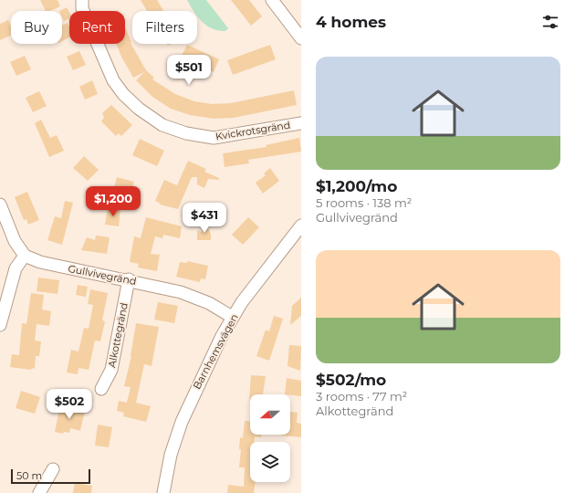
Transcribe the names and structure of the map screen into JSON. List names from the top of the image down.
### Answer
{
  "streets": {
    "street": [
      "Kvickrotsgränd",
      "Gullvivegränd",
      "Alkottegränd",
      "Barnhemsvägen"
    ]
  },
  "crossings": [
    ["Gullvivegränd", "Alkottegränd"],
    ["Gullvivegränd", "Barnhemsvägen"]
  ],
  "scale_bar": "50 m",
  "north": "left",
  "page": {
    "heading": "4 homes",
    "chip": ["Buy", "Rent", "Filters"],
    "list": [
      {
        "name": "$1,200/mo",
        "note": "5 rooms · 138 m² · Gullvivegränd"
      },
      {
        "name": "$502/mo",
        "note": "3 rooms · 77 m² · Alkottegränd"
      }
    ],
    "price": [
      "$501",
      "$1,200",
      "$431",
      "$502"
    ],
    "scale": "50 m"
  }
}
